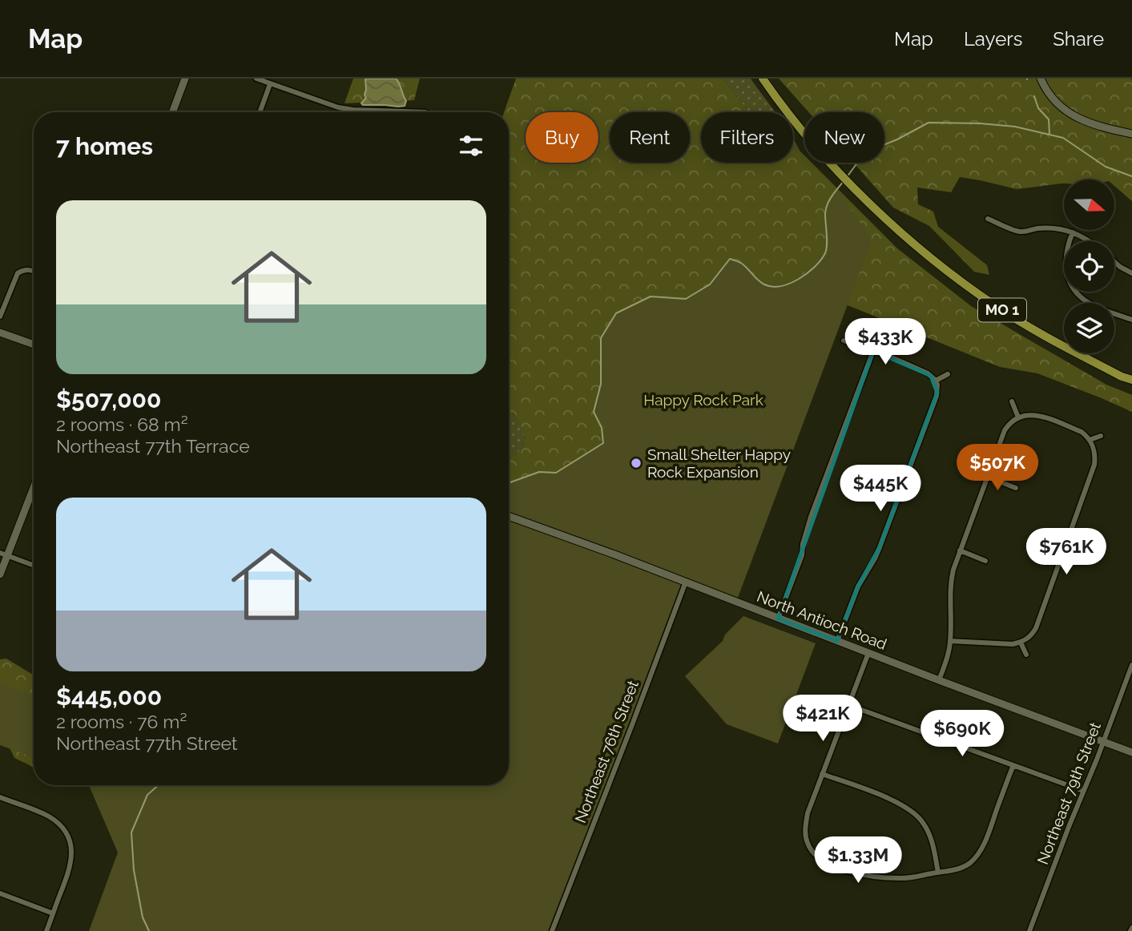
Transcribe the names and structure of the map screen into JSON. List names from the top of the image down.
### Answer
{
  "streets": {
    "main road": ["MO 1"],
    "street": ["North Antioch Road", "Northeast 76th Street", "Northeast 79th Street"]
  },
  "crossings": [
    ["North Antioch Road", "Northeast 76th Street"],
    ["North Antioch Road", "Northeast 79th Street"]
  ],
  "parks": ["Happy Rock Park"],
  "places": ["Small Shelter Happy Rock Expansion"],
  "north": "right",
  "page": {
    "header": "Map",
    "nav": ["Map", "Layers", "Share"],
    "chip": [
      "Buy",
      "Rent",
      "Filters",
      "New"
    ],
    "heading": "7 homes",
    "list": [
      {
        "name": "$507,000",
        "note": "2 rooms · 68 m² · Northeast 77th Terrace"
      },
      {
        "name": "$445,000",
        "note": "2 rooms · 76 m² · Northeast 77th Street"
      }
    ],
    "price": [
      "$433K",
      "$507K",
      "$445K",
      "$761K",
      "$421K",
      "$690K",
      "$1.33M"
    ]
  }
}
